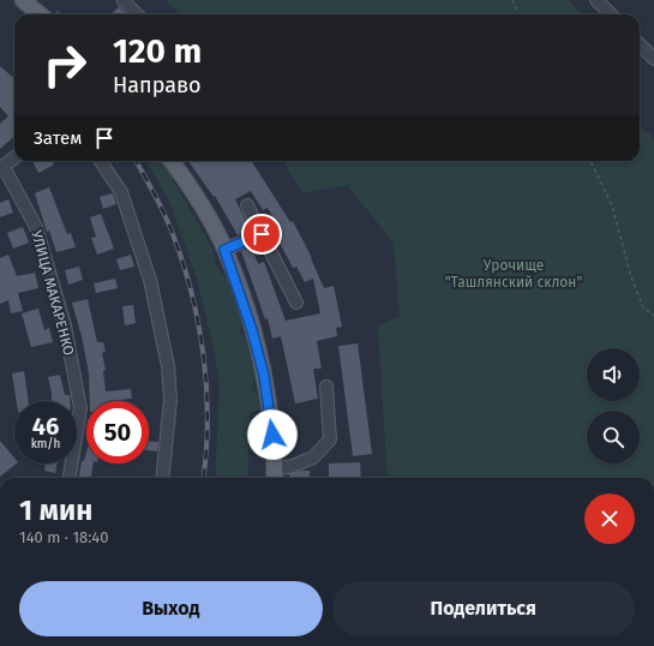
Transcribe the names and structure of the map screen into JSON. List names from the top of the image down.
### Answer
{
  "streets": {
    "street": ["УЛИЦА МАКАРЕНКО"]
  },
  "parks": ["Урочище \"Ташлянский склон\""],
  "page": {
    "turn": ["120 m", "Направо"],
    "then": "Затем",
    "speed": "46 km/h",
    "limit": "50",
    "heading": ["1 мин", "140 m · 18:40"],
    "buttons": ["Выход", "Поделиться"]
  }
}
